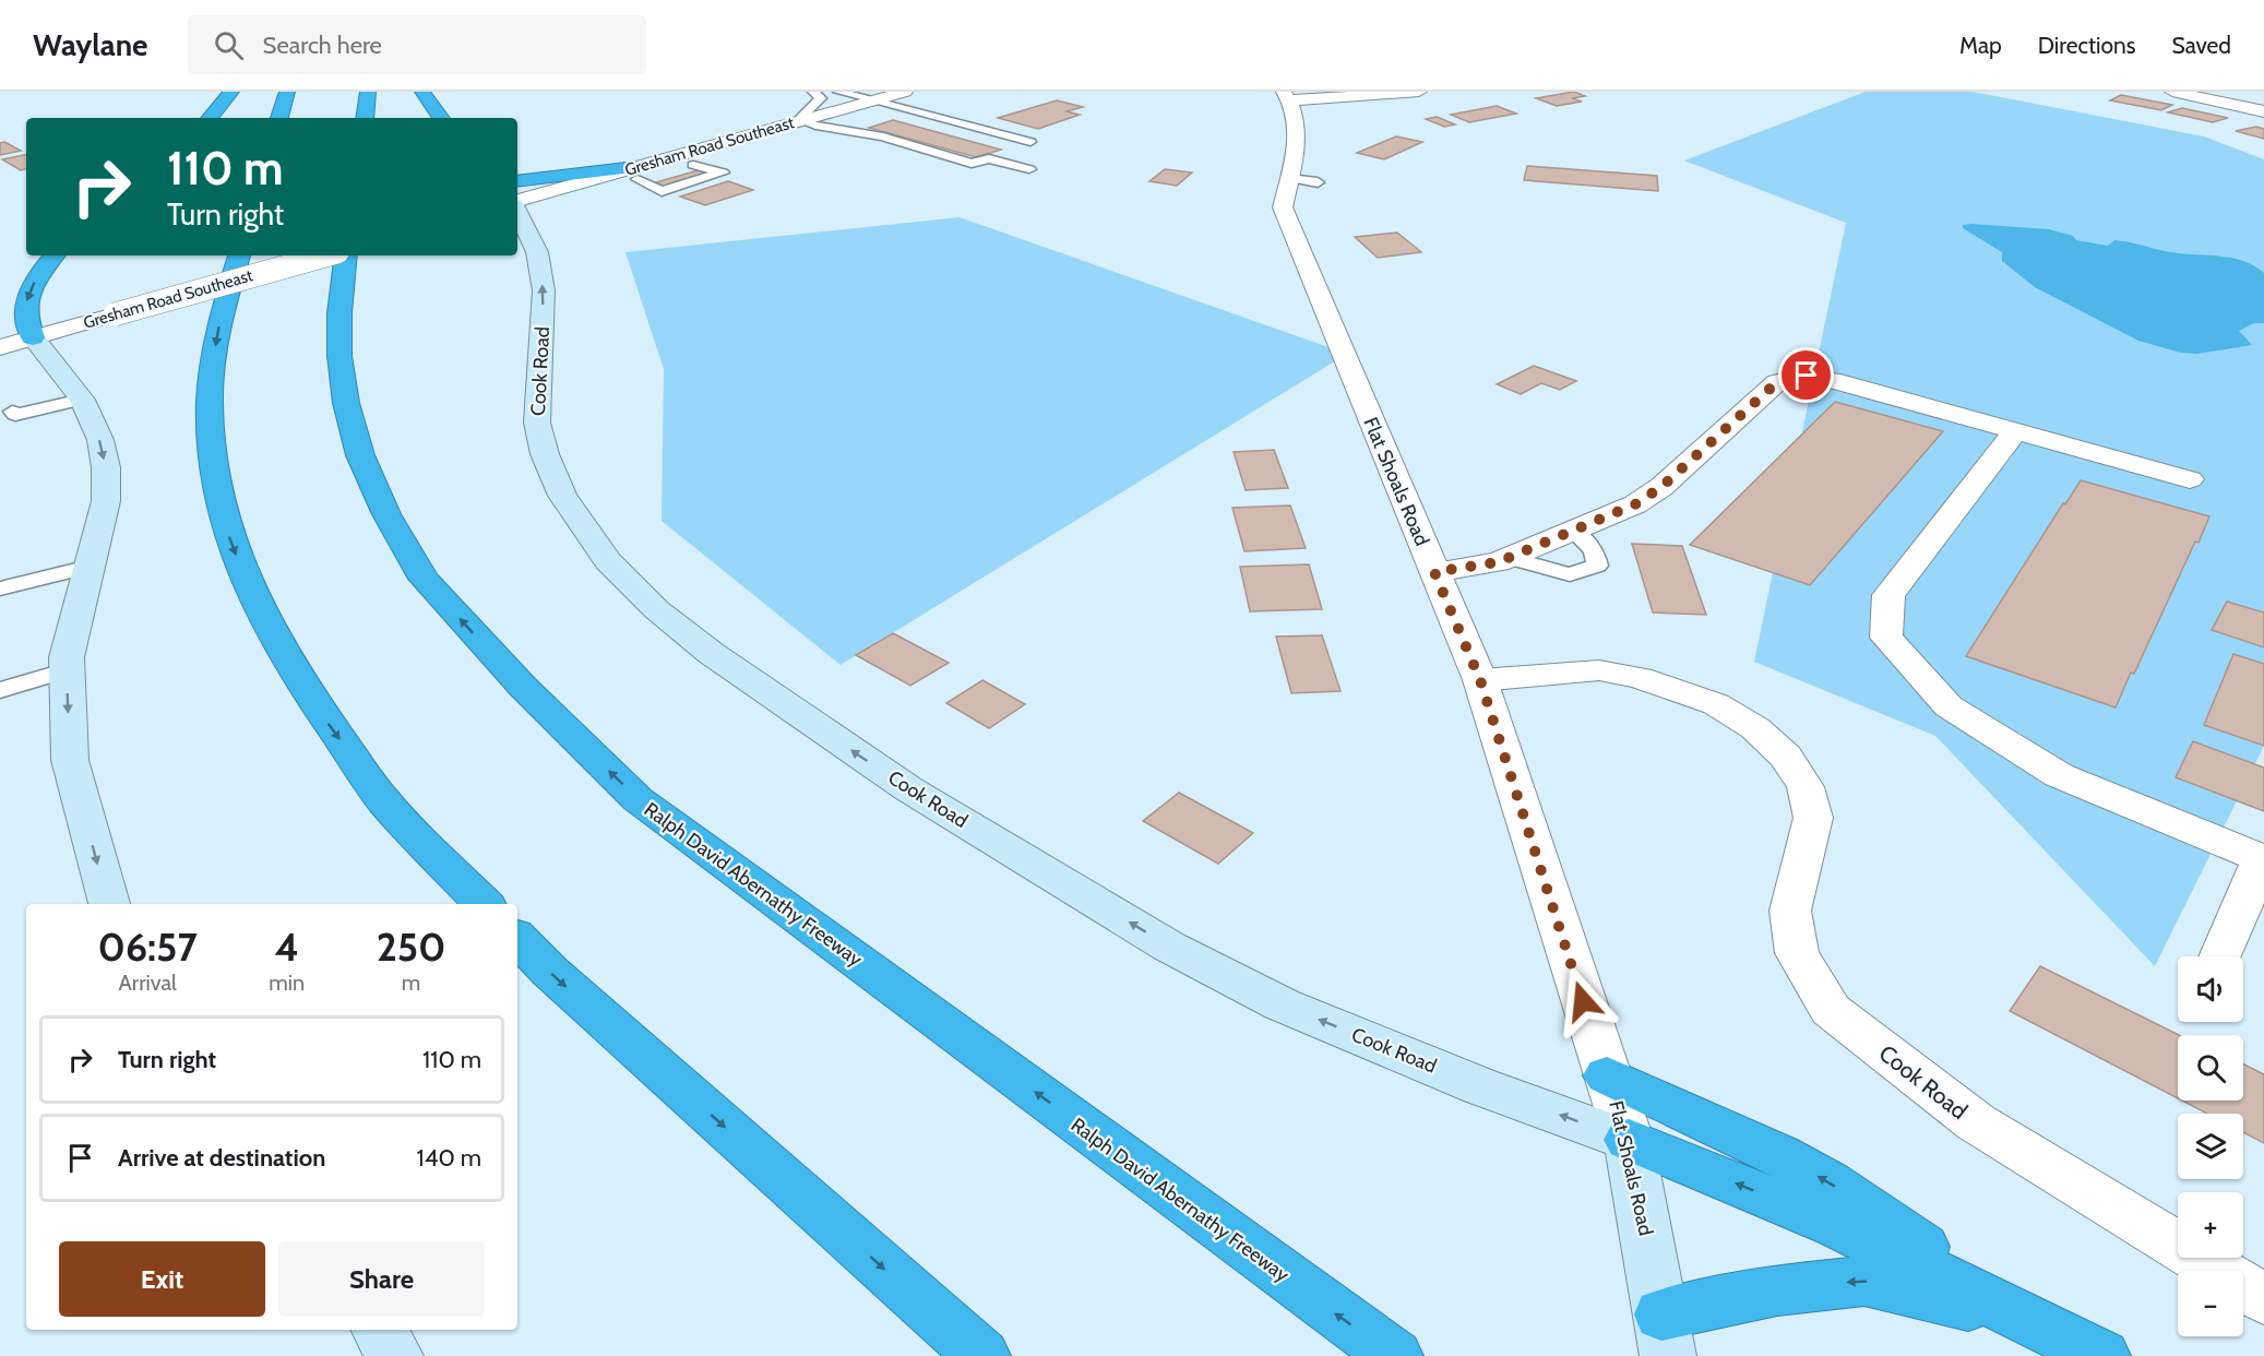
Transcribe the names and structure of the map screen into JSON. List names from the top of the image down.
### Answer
{
  "streets": {
    "highway": ["Ralph David Abernathy Freeway"],
    "main road": ["Cook Road", "Flat Shoals Road"],
    "street": ["Gresham Road Southeast"]
  },
  "crossings": [
    ["Cook Road", "Flat Shoals Road"]
  ],
  "one_way": ["Cook Road"],
  "page": {
    "header": "Waylane",
    "search": "Search here",
    "nav": ["Map", "Directions", "Saved"],
    "turn": ["110 m", "Turn right"],
    "eta": [
      "06:57",
      "Arrival",
      "4",
      "min",
      "250",
      "m"
    ],
    "map_buttons": ["+", "−"],
    "list": [
      {
        "name": "Turn right",
        "value": "110 m"
      },
      {
        "name": "Arrive at destination",
        "value": "140 m"
      }
    ],
    "buttons": ["Exit", "Share"]
  }
}
